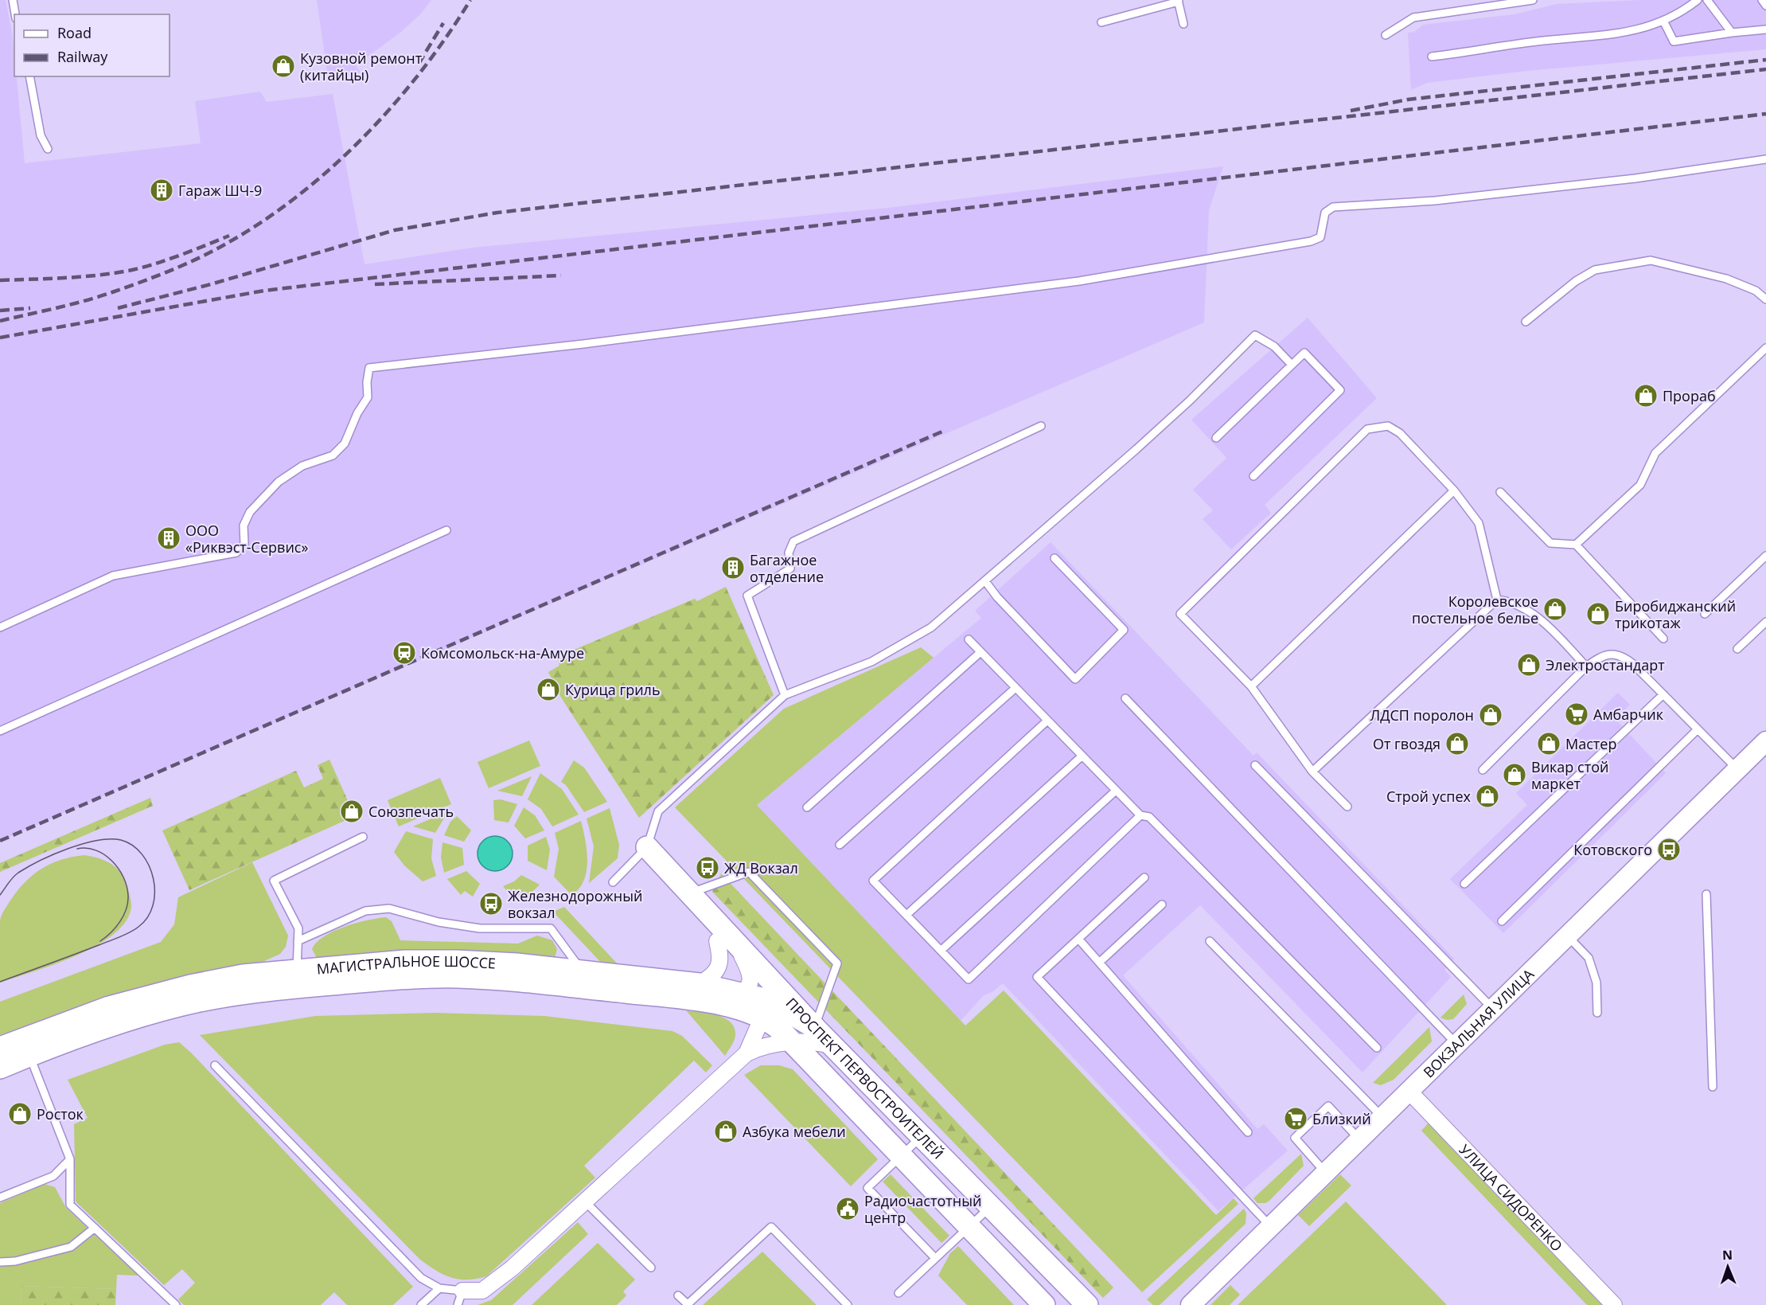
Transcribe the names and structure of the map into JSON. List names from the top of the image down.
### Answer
{
  "streets": {
    "main road": ["МАГИСТРАЛЬНОЕ ШОССЕ", "ПРОСПЕКТ ПЕРВОСТРОИТЕЛЕЙ"],
    "street": ["ВОКЗАЛЬНАЯ УЛИЦА", "УЛИЦА СИДОРЕНКО"]
  },
  "crossings": [
    ["МАГИСТРАЛЬНОЕ ШОССЕ", "ПРОСПЕКТ ПЕРВОСТРОИТЕЛЕЙ"],
    ["ВОКЗАЛЬНАЯ УЛИЦА", "УЛИЦА СИДОРЕНКО"]
  ],
  "places": {
    "shop": [
      "Кузовной ремонт (китайцы)",
      "Прораб",
      "Королевское постельное белье",
      "Биробиджанский трикотаж",
      "Электростандарт",
      "Курица гриль",
      "ЛДСП поролон",
      "От гвоздя",
      "Мастер",
      "Викар стой маркет",
      "Строй успех",
      "Союзпечать",
      "Росток",
      "Азбука мебели"
    ],
    "building": ["Гараж ШЧ-9", "ООО «Риквэст-Cервис»", "Багажное отделение"],
    "station": ["Комсомольск-на-Амуре"],
    "supermarket": ["Амбарчик", "Близкий"],
    "bus stop": ["Котовского", "ЖД Вокзал", "Железнодорожный вокзал"],
    "public building": ["Радиочастотный центр"]
  },
  "legend": ["Road", "Railway"],
  "north": "top"
}
